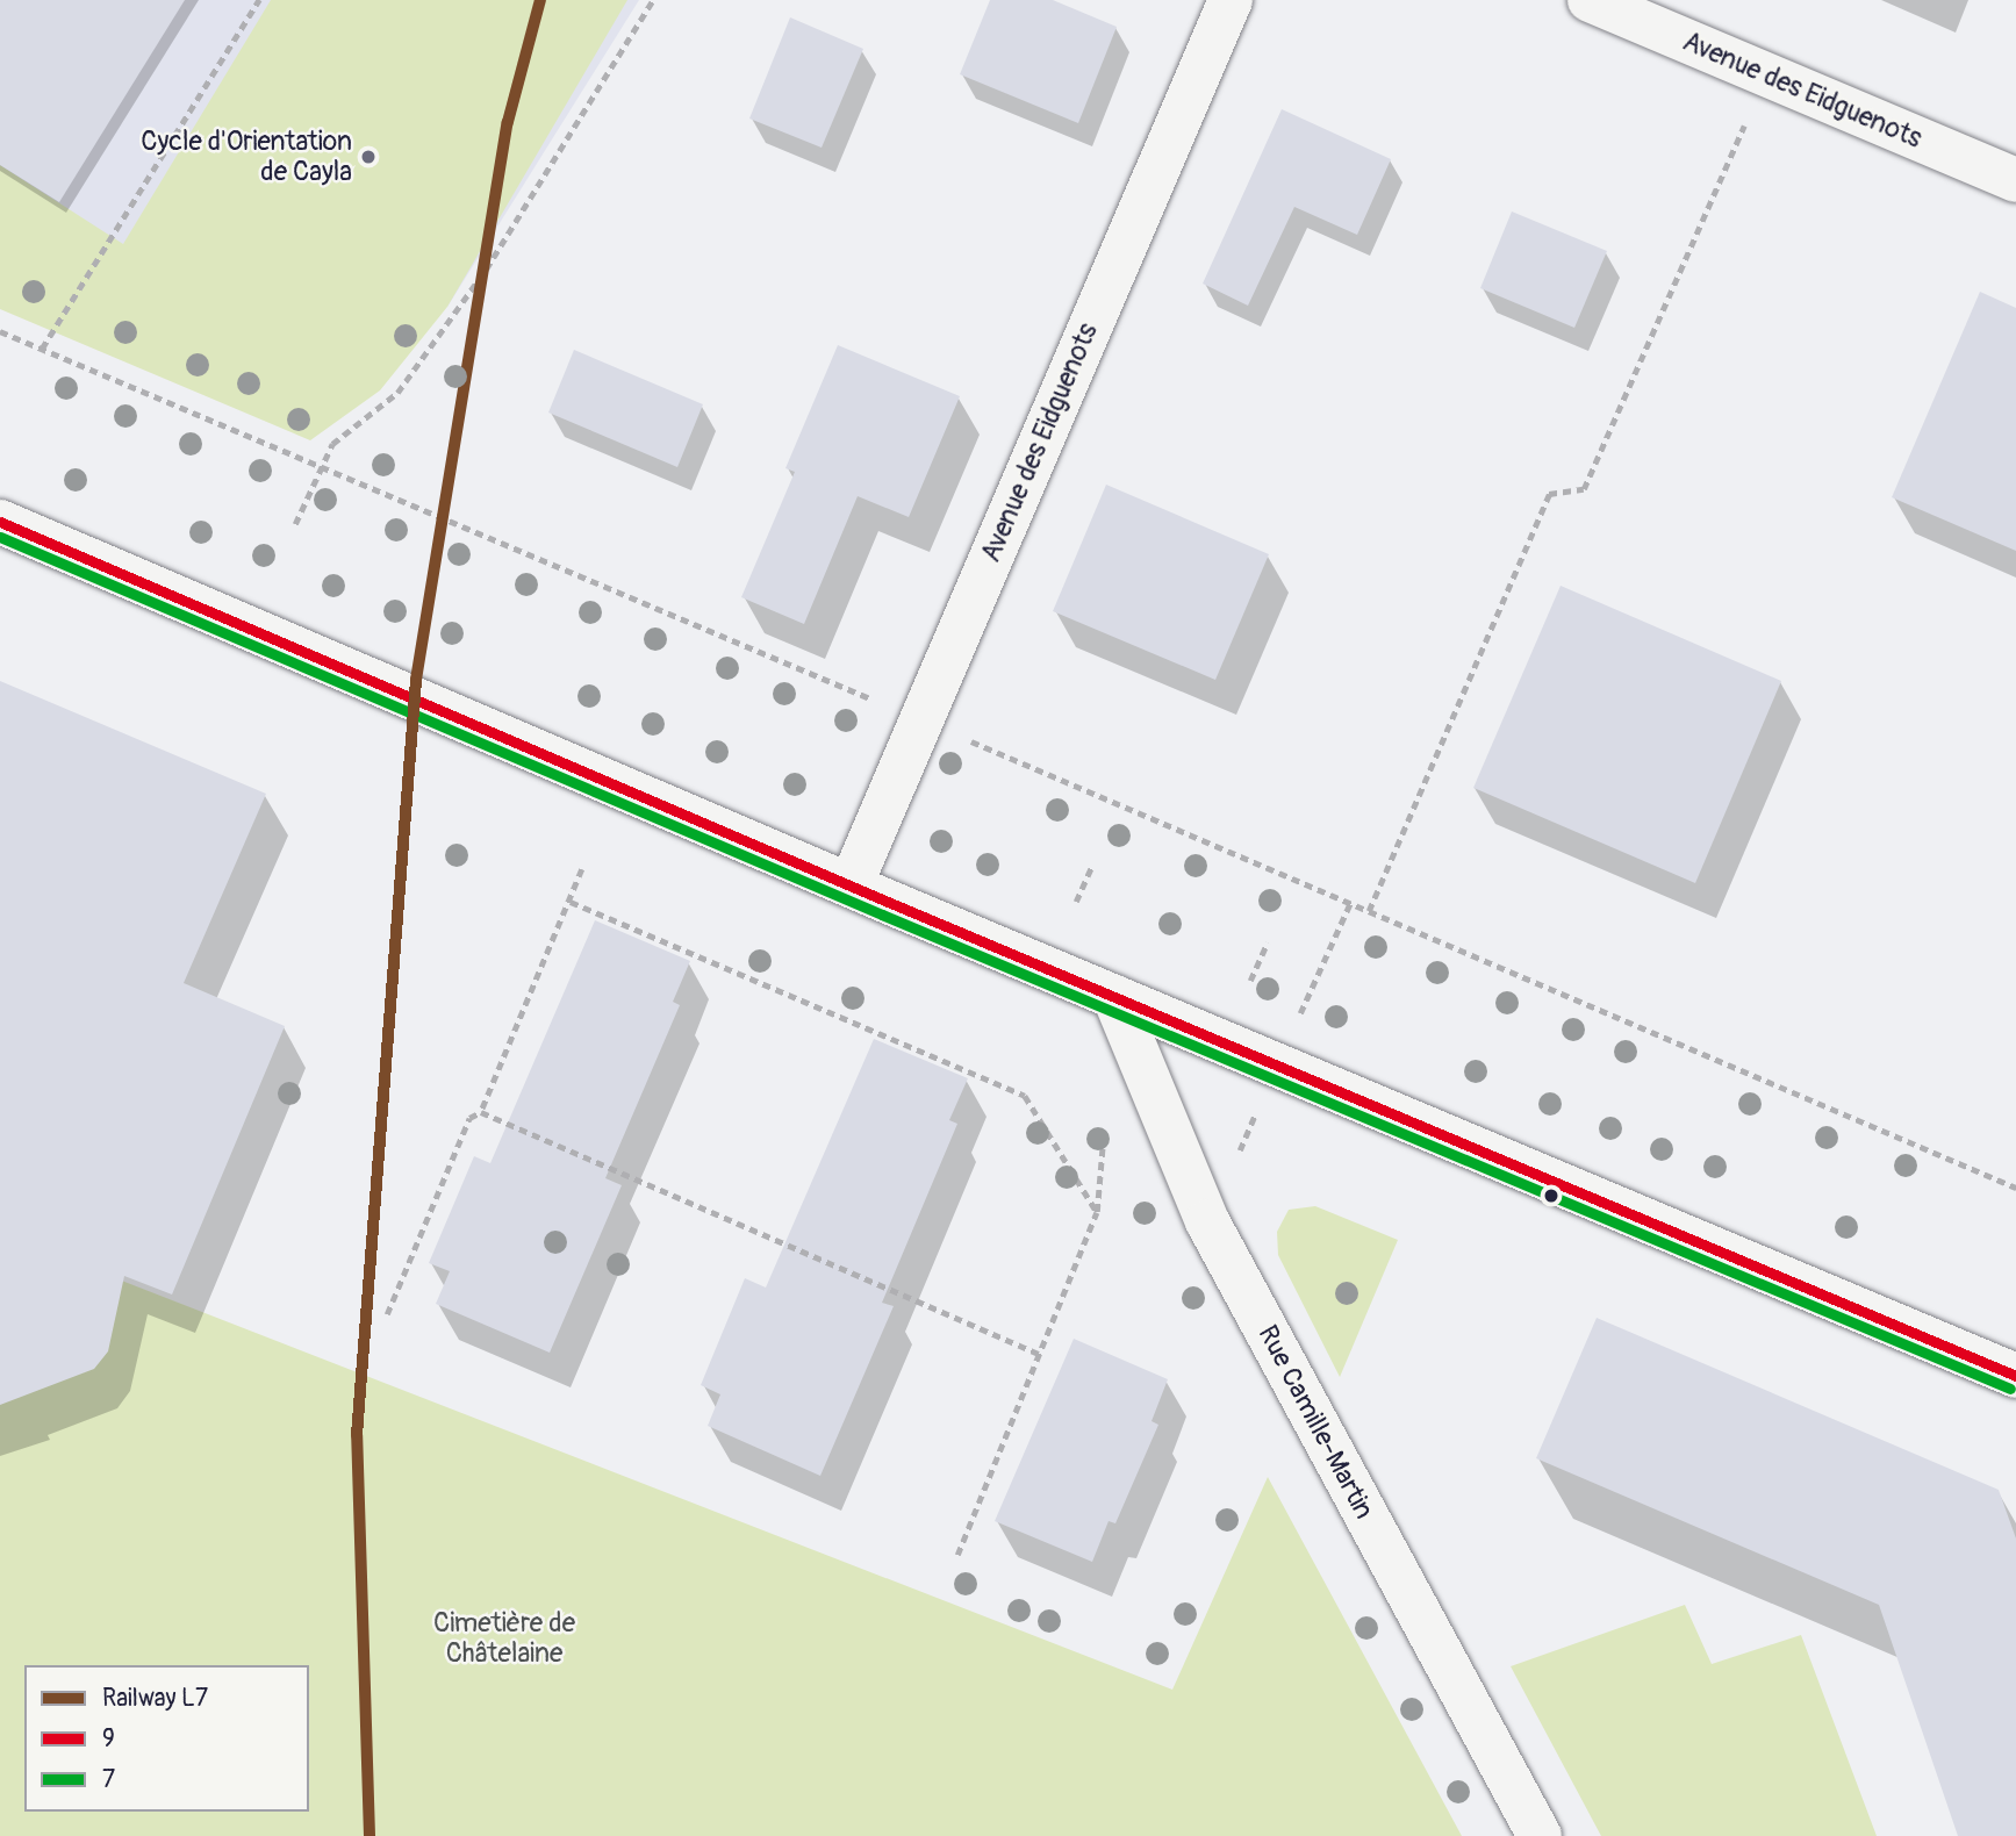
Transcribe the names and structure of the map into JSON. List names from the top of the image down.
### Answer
{
  "streets": {
    "street": ["Avenue des Eidguenots", "Rue Camille-Martin"]
  },
  "parks": ["Cimetière de Châtelaine"],
  "places": ["Cycle d'Orientation de Cayla"],
  "lines": ["rail line L7", "transit line 9", "transit line 7"],
  "legend": ["Railway L7", "9", "7"]
}
